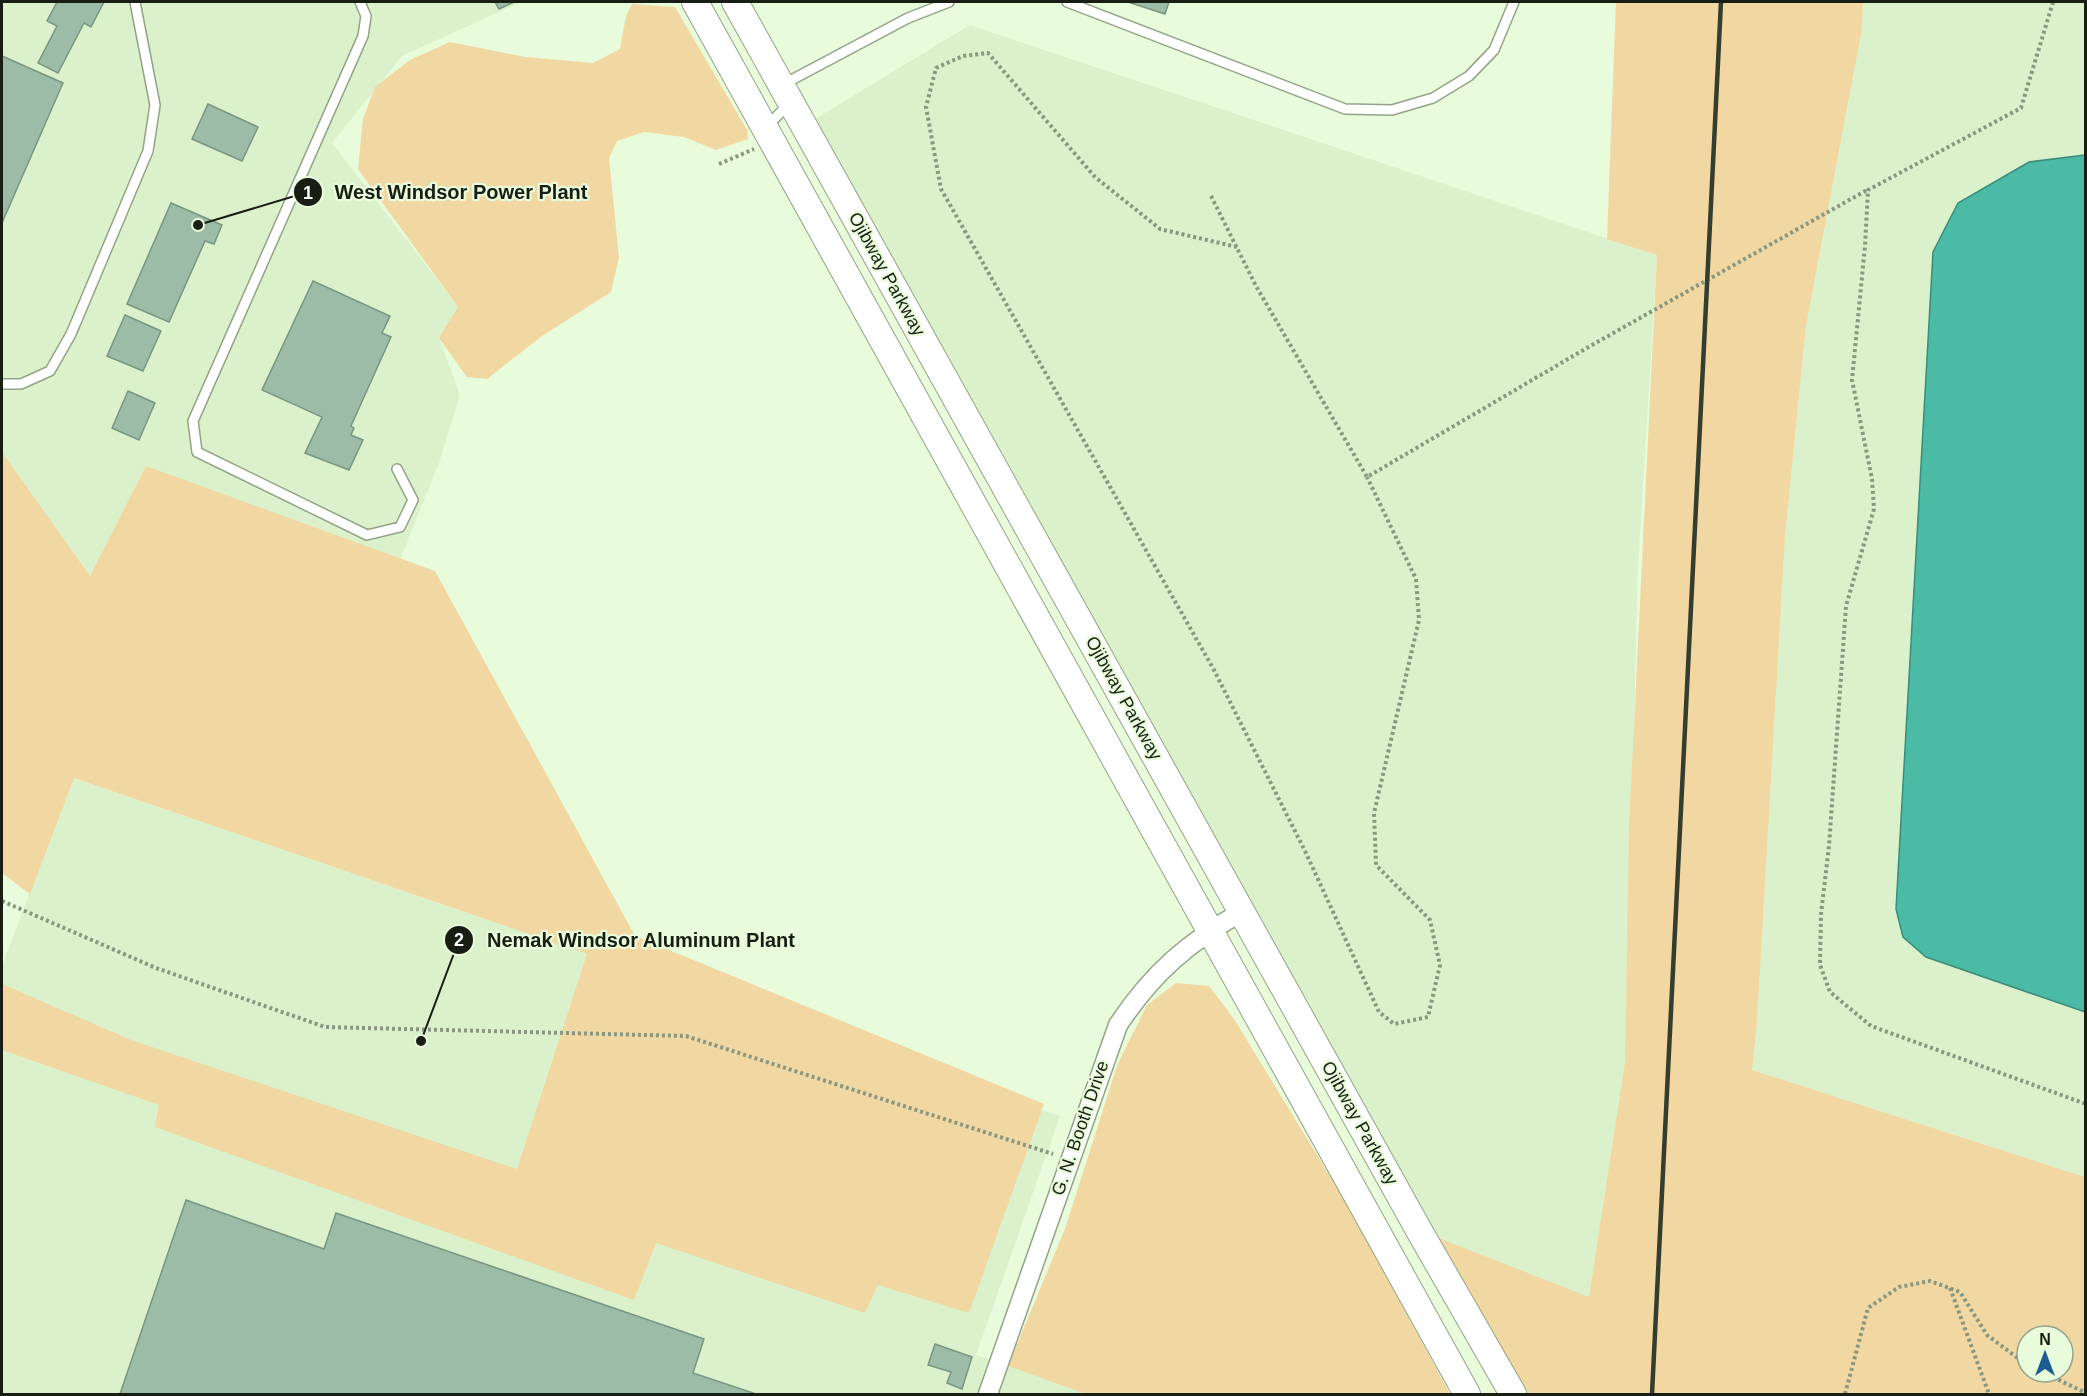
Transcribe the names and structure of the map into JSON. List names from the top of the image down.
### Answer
{
  "streets": {
    "main road": ["Ojibway Parkway"],
    "street": ["G. N. Booth Drive"]
  },
  "crossings": [
    ["Ojibway Parkway", "G. N. Booth Drive"]
  ],
  "places": ["West Windsor Power Plant", "Nemak Windsor Aluminum Plant"],
  "north": "top"
}
